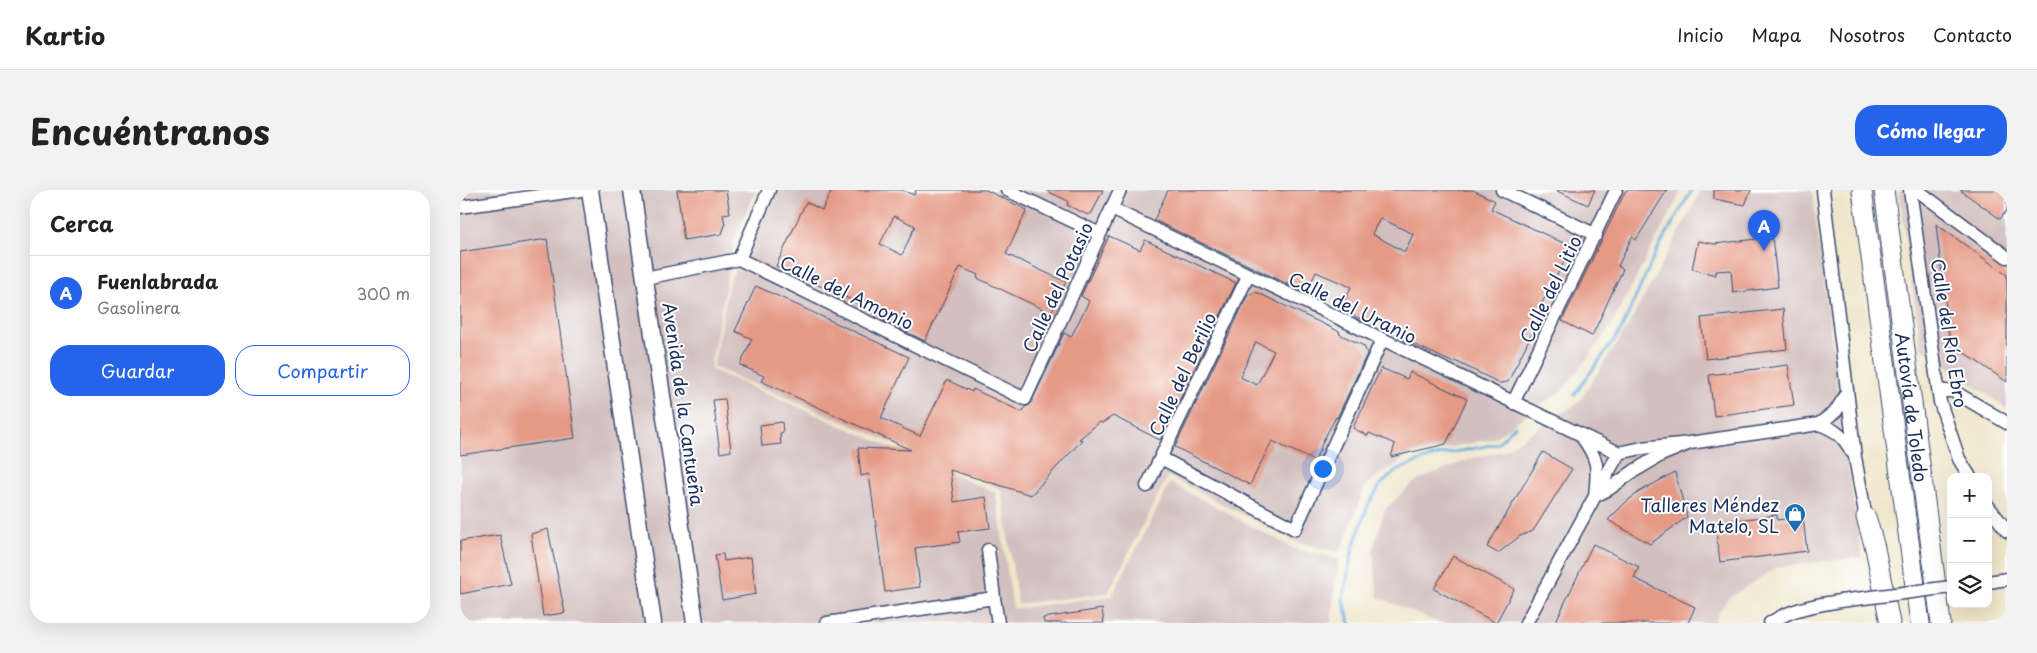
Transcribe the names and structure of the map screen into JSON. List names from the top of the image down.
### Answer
{
  "streets": {
    "highway": ["Autovía de Toledo"],
    "main road": ["Avenida de la Cantueña"],
    "street": [
      "Calle del Potasio",
      "Calle del Litio",
      "Calle del Amonio",
      "Calle del Uranio",
      "Calle del Río Ebro",
      "Calle del Berilio"
    ]
  },
  "crossings": [
    ["Calle del Potasio", "Calle del Amonio"],
    ["Calle del Potasio", "Calle del Uranio"],
    ["Calle del Litio", "Calle del Uranio"],
    ["Calle del Uranio", "Calle del Berilio"]
  ],
  "places": {
    "shop": ["Talleres Méndez Matelo, SL"]
  },
  "page": {
    "header": "Kartio",
    "nav": [
      "Inicio",
      "Mapa",
      "Nosotros",
      "Contacto"
    ],
    "title": "Encuéntranos",
    "buttons": [
      "Cómo llegar",
      ["Guardar", "Compartir"]
    ],
    "heading": "Cerca",
    "pins": "A",
    "list": [
      {
        "mark": "A",
        "name": "Fuenlabrada",
        "note": "Gasolinera",
        "value": "300 m"
      }
    ],
    "map_buttons": ["+", "−"]
  }
}
